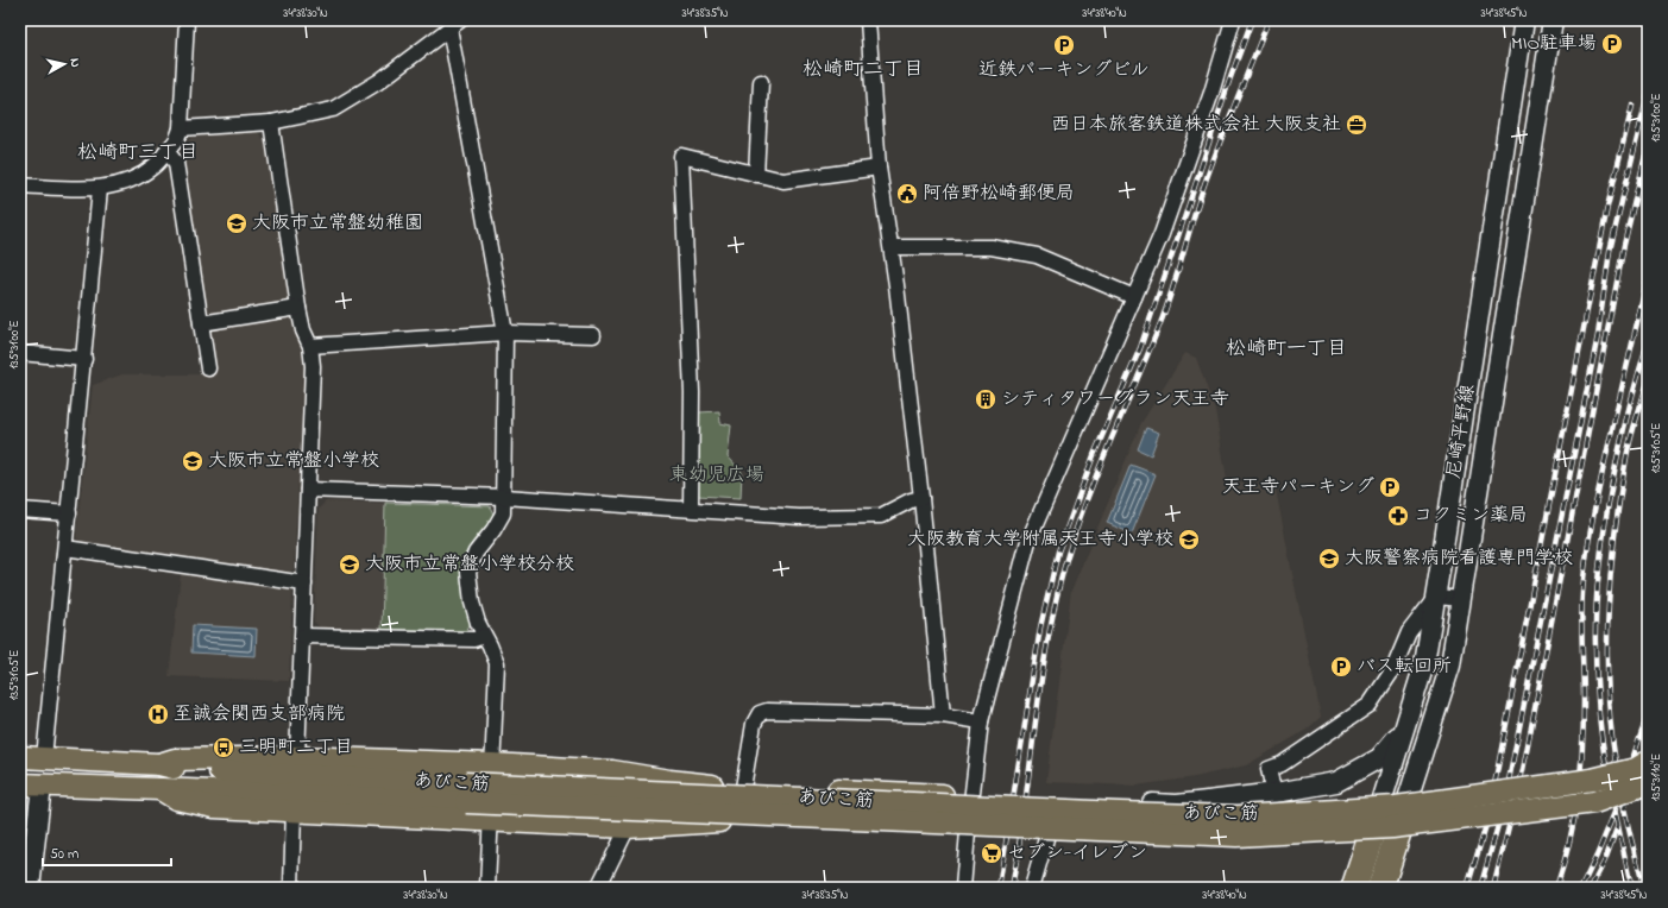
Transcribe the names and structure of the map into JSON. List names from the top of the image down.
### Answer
{
  "streets": {
    "main road": ["あびこ筋"],
    "street": ["尼崎平野線"]
  },
  "districts": ["松崎町二丁目", "松崎町三丁目", "松崎町一丁目"],
  "parks": ["東幼児広場"],
  "places": {
    "parking": [
      "MIO駐車場",
      "近鉄パーキングビル",
      "天王寺パーキング",
      "バス転回所"
    ],
    "office": ["西日本旅客鉄道株式会社 大阪支社"],
    "public building": ["阿倍野松崎郵便局"],
    "school or university": [
      "大阪市立常盤幼稚園",
      "大阪市立常盤小学校",
      "大阪教育大学附属天王寺小学校",
      "大阪警察病院看護専門学校",
      "大阪市立常盤小学校分校"
    ],
    "building": ["シティタワーグラン天王寺"],
    "pharmacy": ["コクミン薬局"],
    "hospital": ["至誠会関西支部病院"],
    "bus stop": ["三明町二丁目"],
    "supermarket": ["セブン-イレブン"]
  },
  "scale_bar": "50 m",
  "north": "right",
  "coordinates": [
    "34°38'30\"N",
    "34°38'35\"N",
    "34°38'40\"N",
    "34°38'45\"N",
    "135°31'00\"E",
    "135°31'05\"E",
    "135°31'10\"E"
  ]
}
